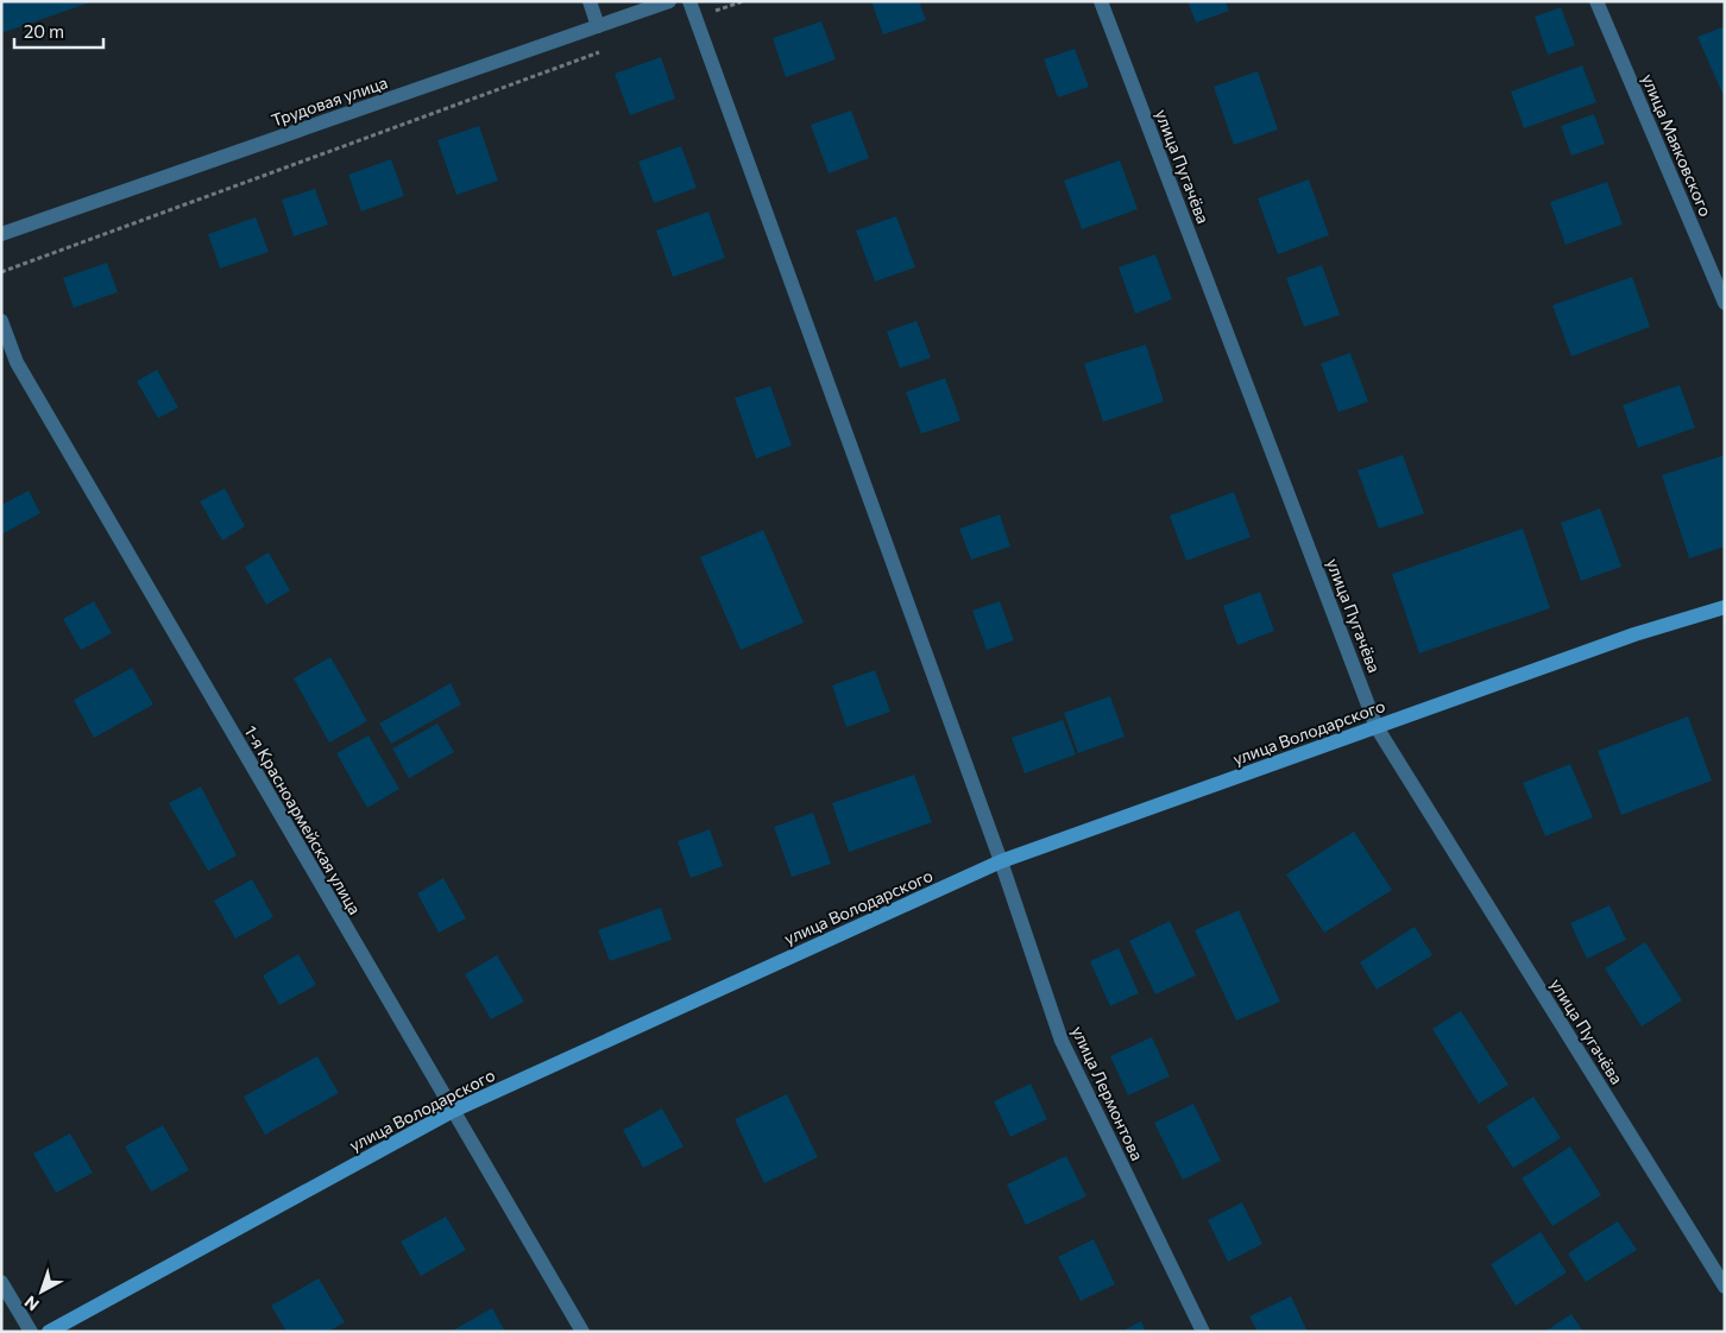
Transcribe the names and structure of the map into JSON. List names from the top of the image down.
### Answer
{
  "streets": {
    "main road": ["улица Володарского"],
    "street": [
      "Трудовая улица",
      "улица Маяковского",
      "улица Пугачёва",
      "1-я Красноармейская улица",
      "улица Лермонтова"
    ]
  },
  "crossings": [
    ["улица Пугачёва", "улица Володарского"],
    ["улица Володарского", "1-я Красноармейская улица"],
    ["улица Володарского", "улица Лермонтова"]
  ],
  "scale_bar": "20 m",
  "north": "bottom left"
}
